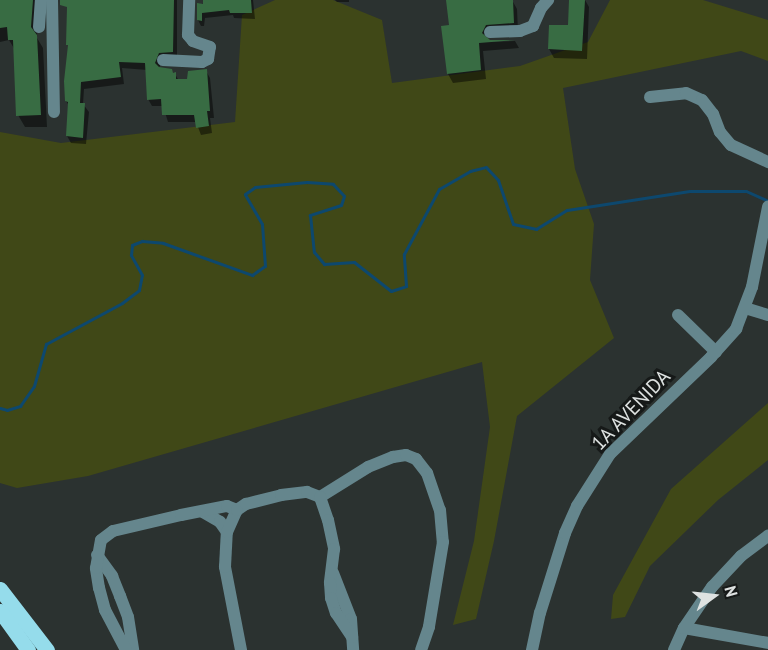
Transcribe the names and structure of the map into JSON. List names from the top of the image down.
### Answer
{
  "streets": {
    "street": ["1A AVENIDA"]
  },
  "north": "right"
}
